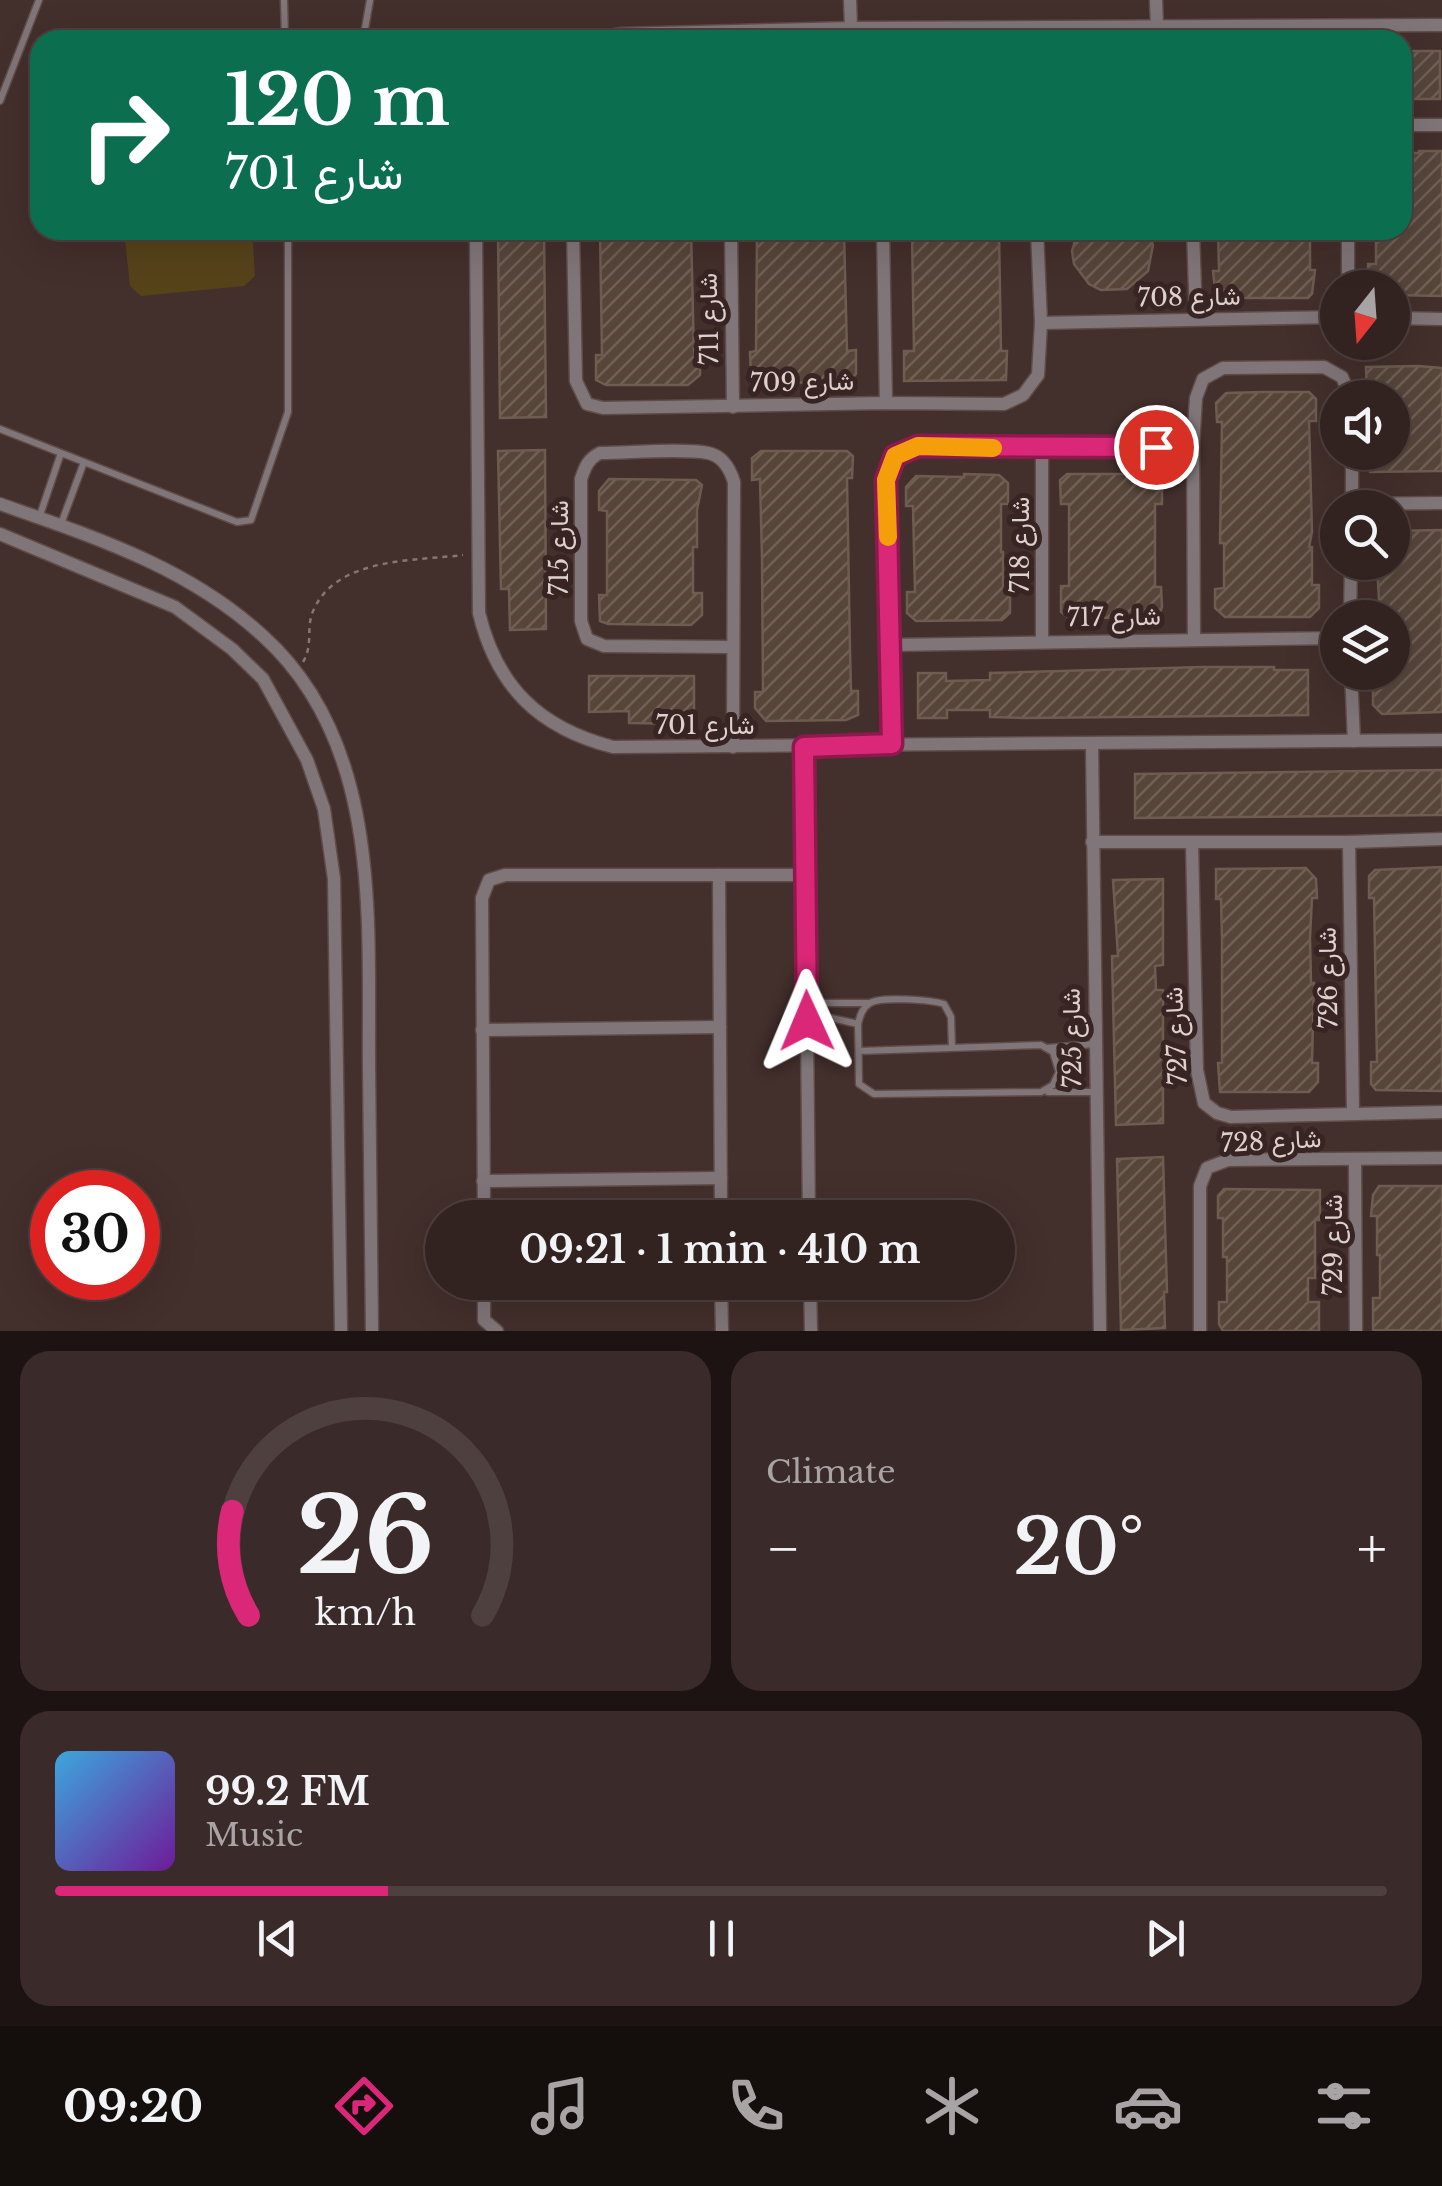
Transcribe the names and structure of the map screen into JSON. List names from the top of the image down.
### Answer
{
  "streets": {
    "street": [
      "شارع 708",
      "شارع 711",
      "شارع 709",
      "شارع 718",
      "شارع 715",
      "شارع 717",
      "شارع 701",
      "شارع 726",
      "شارع 727",
      "شارع 725",
      "شارع 728",
      "شارع 729"
    ]
  },
  "crossings": [
    ["شارع 708", "شارع 709"],
    ["شارع 711", "شارع 709"],
    ["شارع 718", "شارع 717"],
    ["شارع 715", "شارع 701"],
    ["شارع 701", "شارع 725"],
    ["شارع 726", "شارع 727"],
    ["شارع 728", "شارع 729"]
  ],
  "north": "bottom",
  "page": {
    "turn": ["120 m", "شارع 701"],
    "limit": "30",
    "trip": "09:21 · 1 min · 410 m",
    "tile": "Climate",
    "heat": ["−", "20°", "+"],
    "song": ["99.2 FM", "Music"],
    "tabs": "09:20",
    "gauge": ["26", "km/h"]
  }
}
